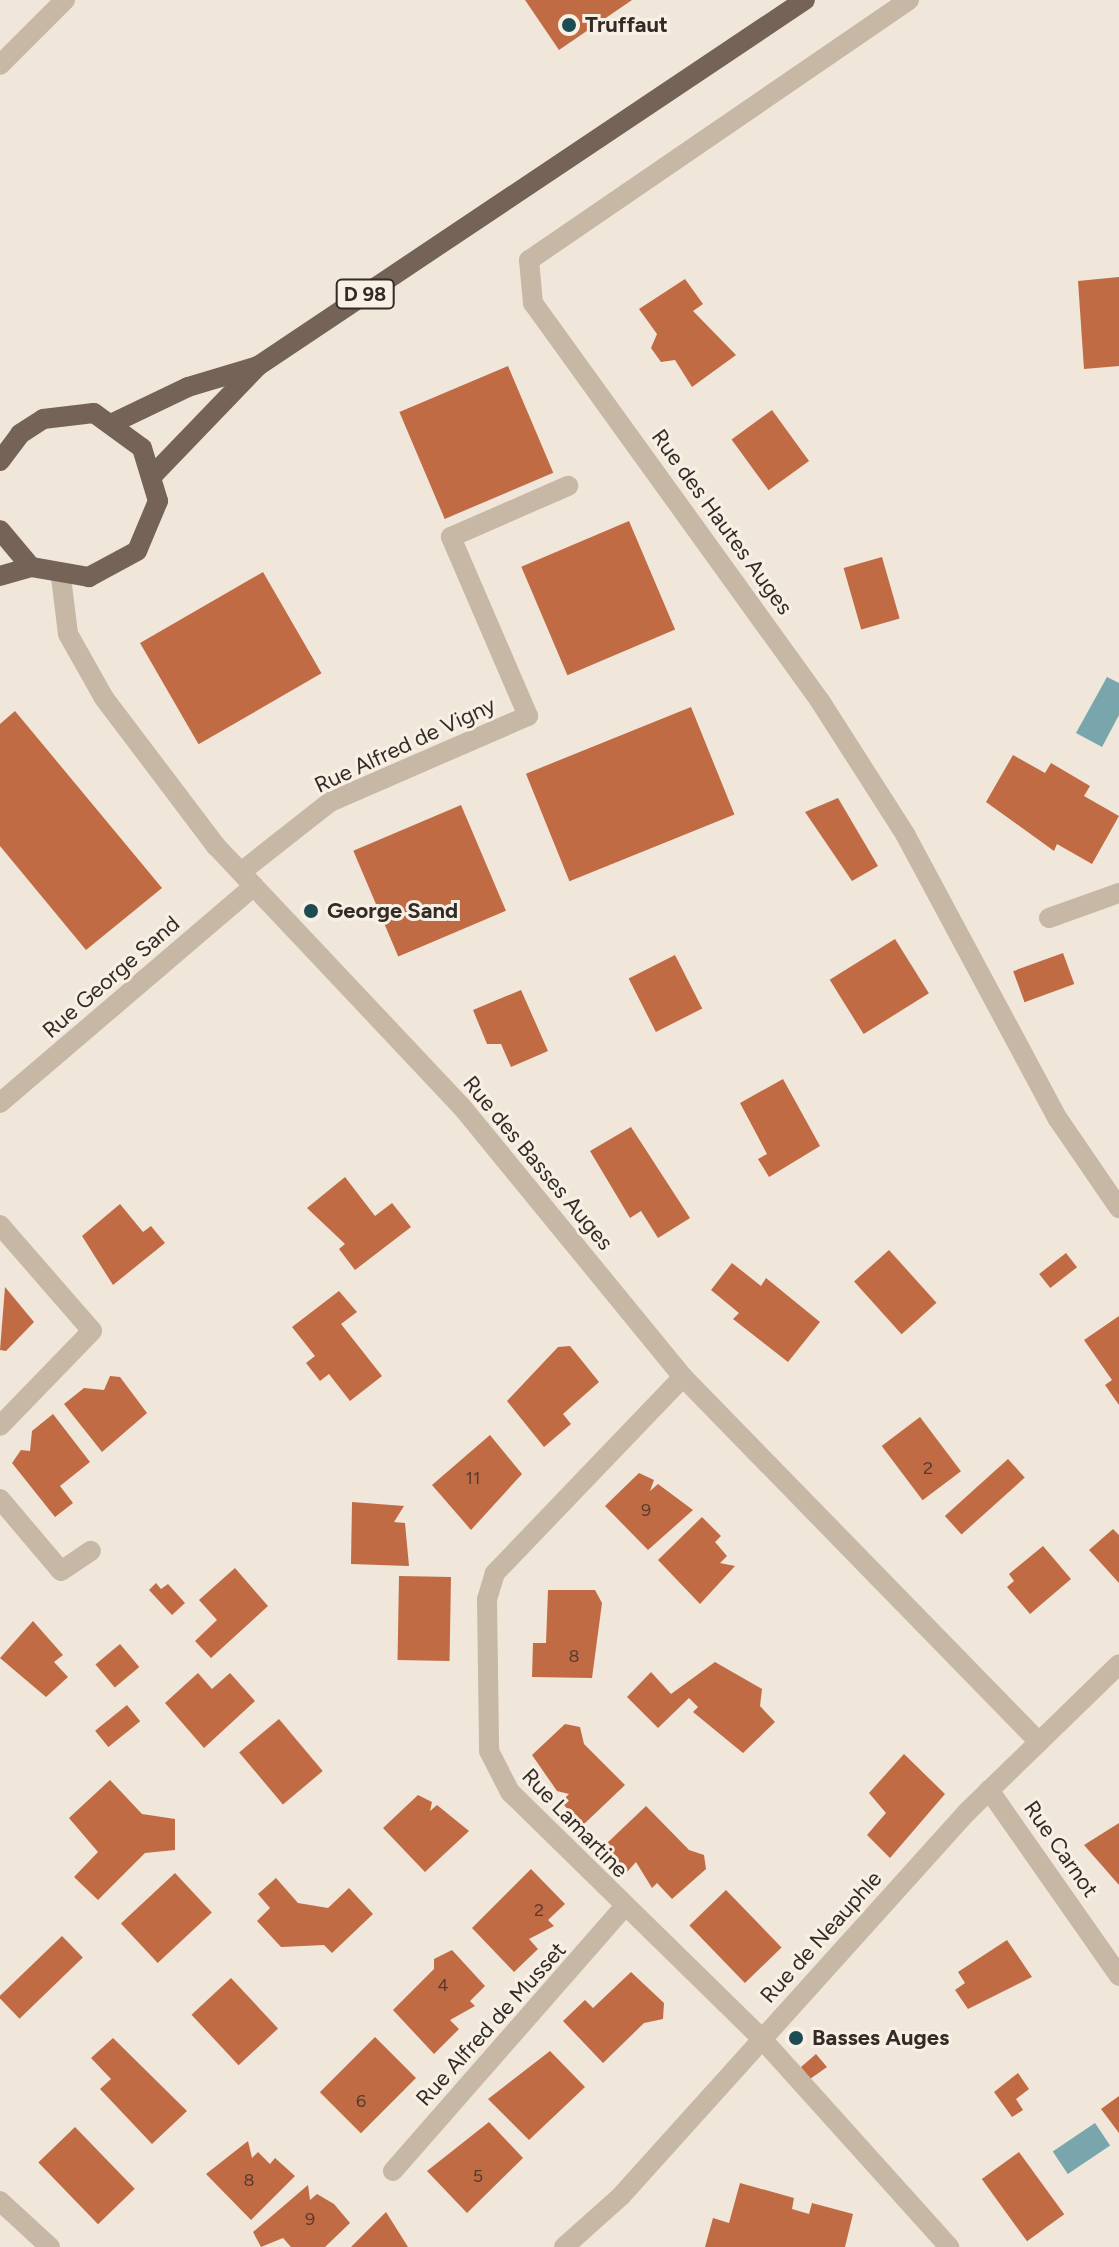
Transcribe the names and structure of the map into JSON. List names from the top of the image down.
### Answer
{
  "streets": {
    "main road": ["D 98"],
    "street": [
      "Rue des Hautes Auges",
      "Rue Alfred de Vigny",
      "Rue George Sand",
      "Rue des Basses Auges",
      "Rue Lamartine",
      "Rue Carnot",
      "Rue de Neauphle",
      "Rue Alfred de Musset"
    ]
  },
  "crossings": [
    ["Rue Alfred de Vigny", "Rue George Sand"],
    ["Rue Alfred de Vigny", "Rue des Basses Auges"],
    ["Rue George Sand", "Rue des Basses Auges"],
    ["Rue des Basses Auges", "Rue Lamartine"],
    ["Rue des Basses Auges", "Rue de Neauphle"],
    ["Rue Lamartine", "Rue de Neauphle"],
    ["Rue Lamartine", "Rue Alfred de Musset"],
    ["Rue Carnot", "Rue de Neauphle"]
  ],
  "places": ["Truffaut", "George Sand", "Basses Auges"],
  "house_numbers": [
    "2",
    "11",
    "9",
    "8",
    "2",
    "4",
    "6",
    "5",
    "8",
    "9"
  ]
}
